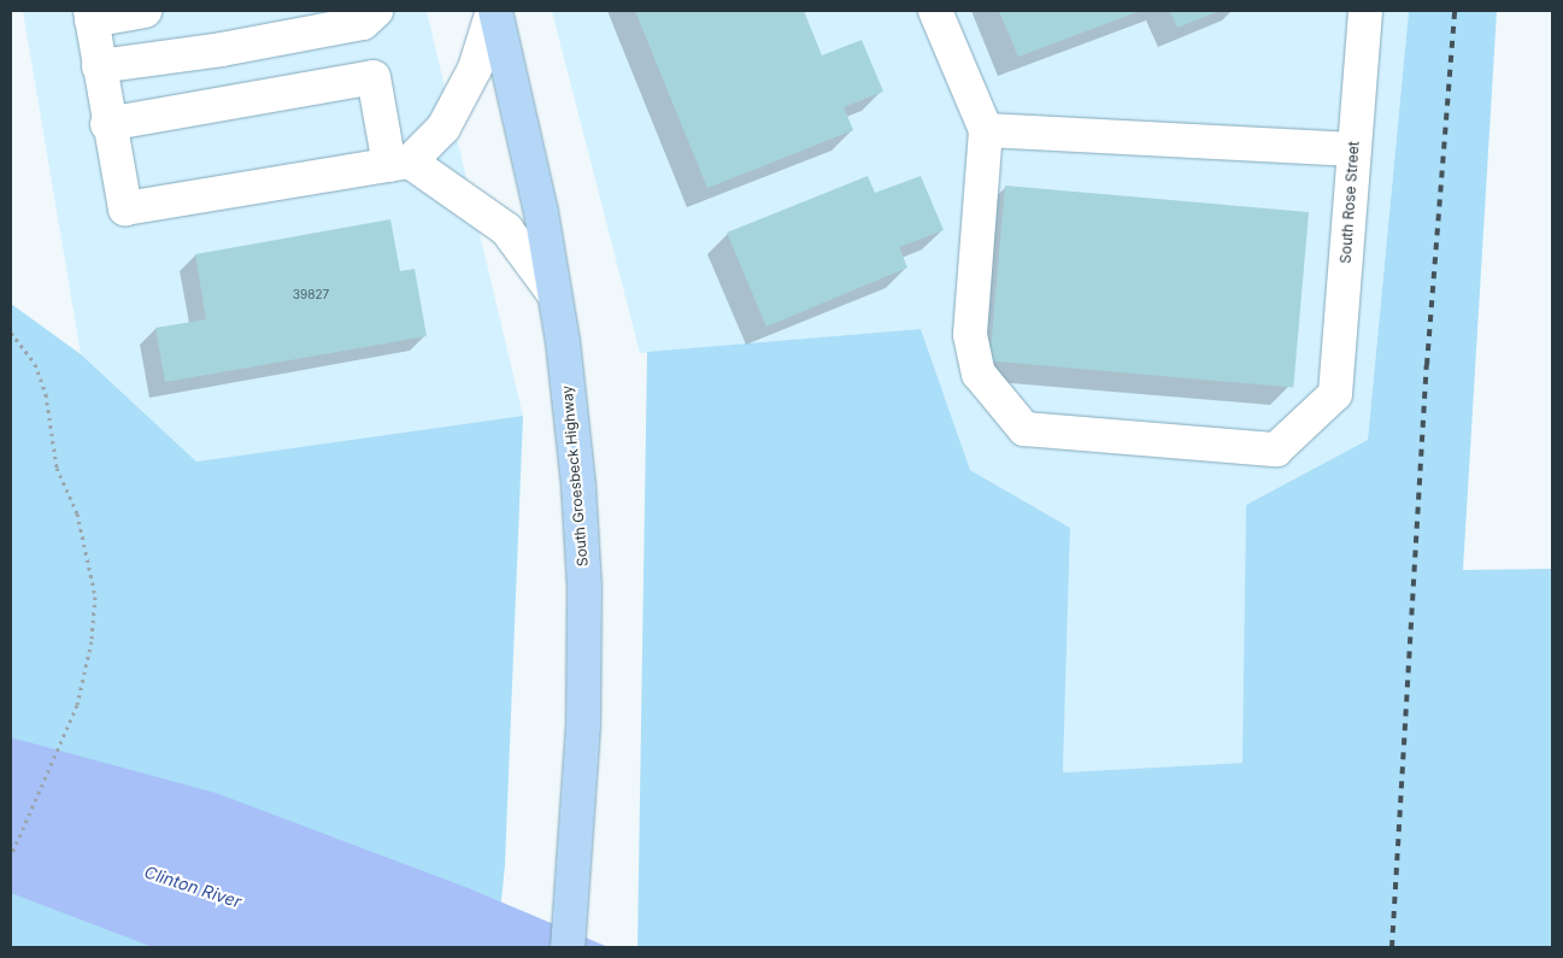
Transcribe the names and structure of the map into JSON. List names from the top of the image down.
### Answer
{
  "streets": {
    "main road": ["South Groesbeck Highway"],
    "street": ["South Rose Street"]
  },
  "water": ["Clinton River"],
  "house_numbers": ["39827"]
}
